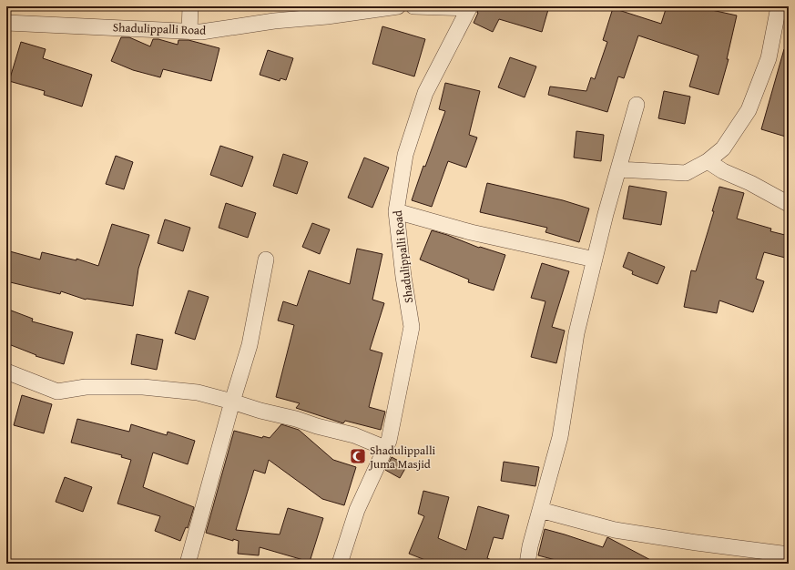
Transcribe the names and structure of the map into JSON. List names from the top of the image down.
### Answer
{
  "streets": {
    "street": ["Shadulippalli Road"]
  },
  "places": {
    "mosque": ["Shadulippalli Juma Masjid"]
  }
}
